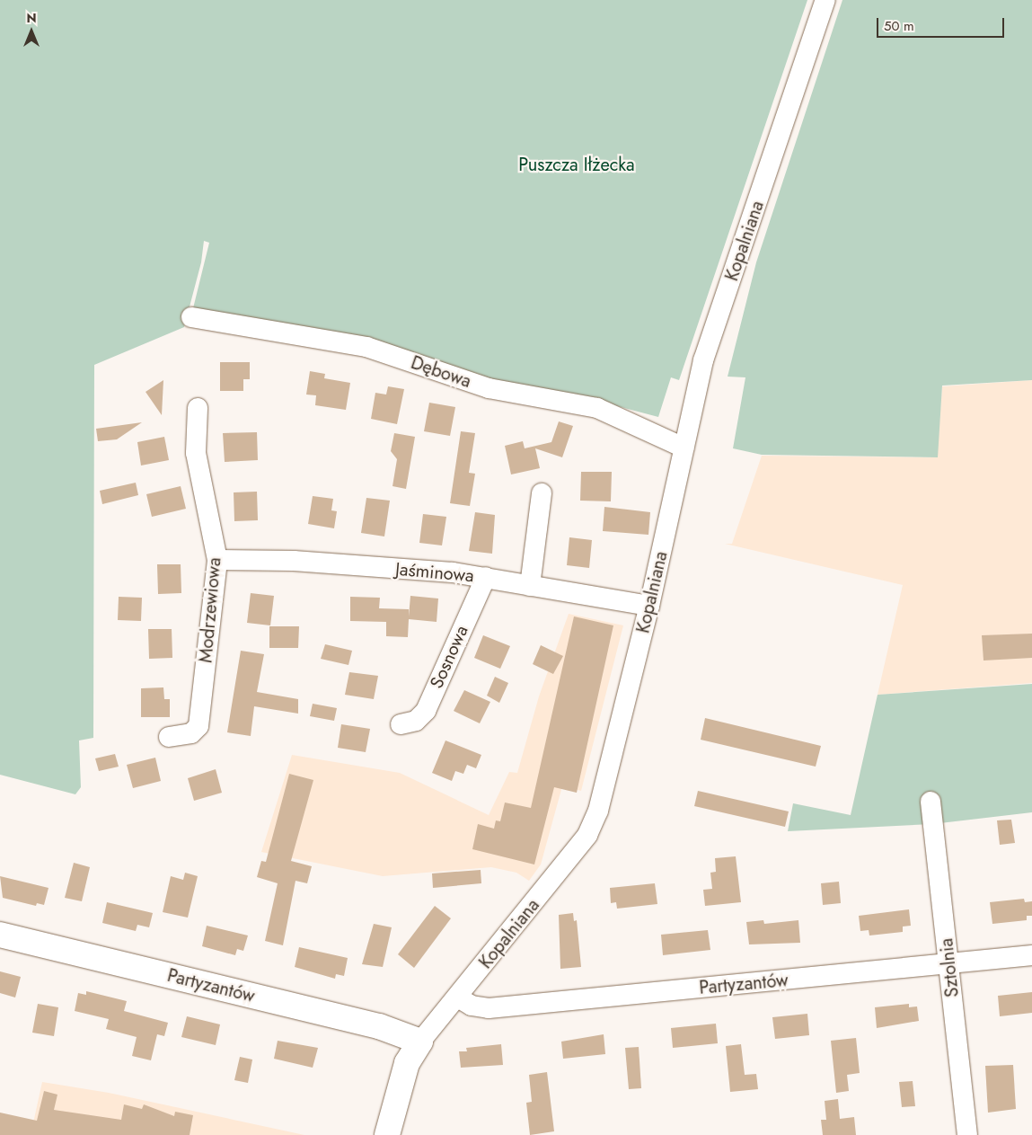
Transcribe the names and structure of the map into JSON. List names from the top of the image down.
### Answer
{
  "streets": {
    "street": [
      "Kopalniana",
      "Dębowa",
      "Jaśminowa",
      "Modrzewiowa",
      "Sosnowa",
      "Sztolnia",
      "Partyzantów"
    ]
  },
  "crossings": [
    ["Kopalniana", "Dębowa"],
    ["Kopalniana", "Jaśminowa"],
    ["Kopalniana", "Partyzantów"],
    ["Jaśminowa", "Modrzewiowa"],
    ["Jaśminowa", "Sosnowa"],
    ["Sztolnia", "Partyzantów"]
  ],
  "parks": ["Puszcza Iłżecka"],
  "scale_bar": "50 m",
  "north": "top"
}
